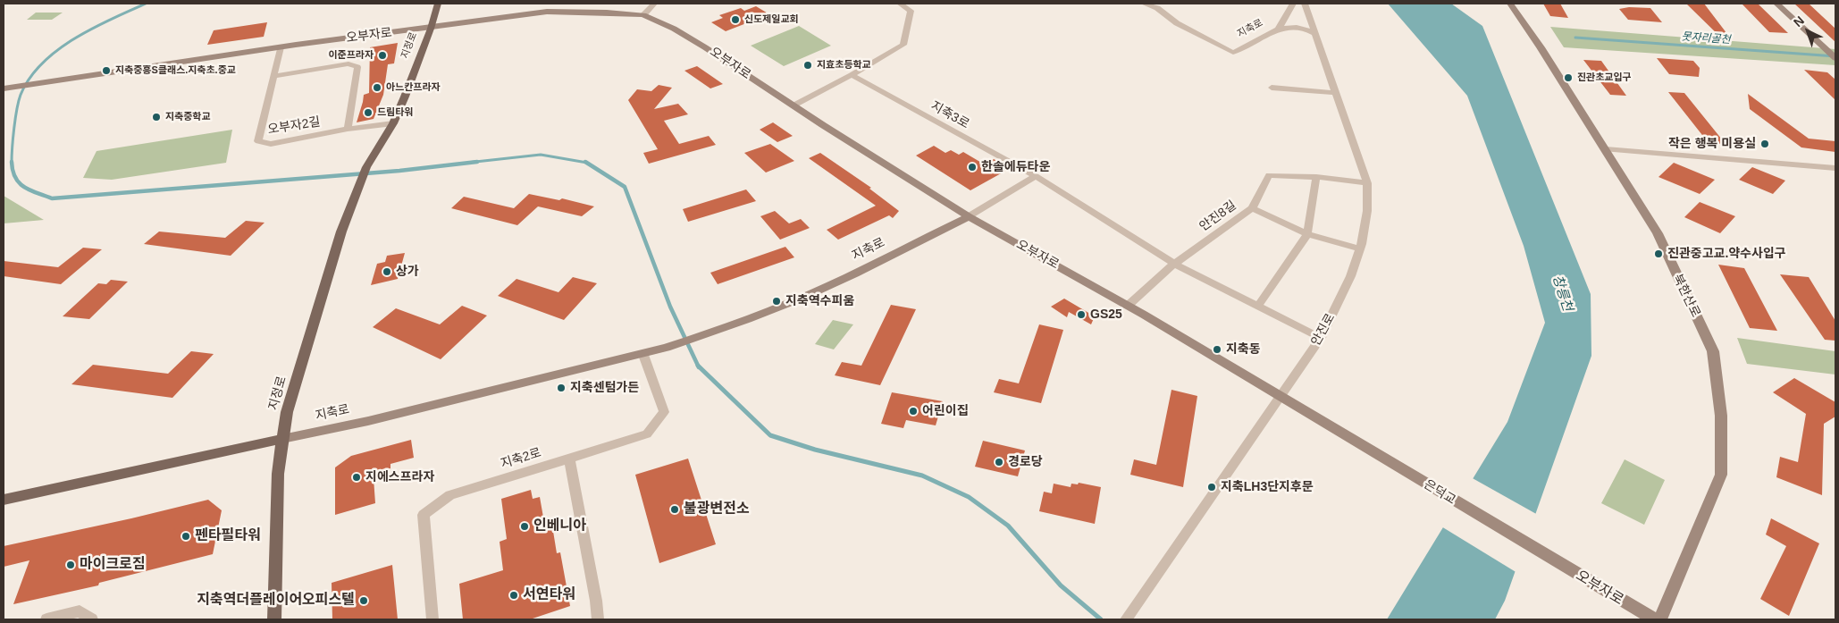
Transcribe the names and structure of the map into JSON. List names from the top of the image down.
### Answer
{
  "streets": {
    "main road": [
      "지축로",
      "오부자로",
      "지정로",
      "북한산로",
      "은덕교"
    ],
    "street": [
      "지축3로",
      "오부자2길",
      "안진8길",
      "안진로",
      "지축2로"
    ]
  },
  "crossings": [
    ["지축로", "오부자로"],
    ["지축로", "지정로"],
    ["지축로", "지축3로"],
    ["지축로", "지축2로"],
    ["오부자로", "지정로"],
    ["오부자로", "오부자2길"],
    ["오부자로", "안진8길"],
    ["오부자로", "안진로"],
    ["오부자로", "은덕교"],
    ["지정로", "오부자2길"],
    ["안진8길", "안진로"]
  ],
  "water": ["못자리골천", "창릉천"],
  "places": [
    "신도제일교회",
    "이준프라자",
    "지효초등학교",
    "지축중흥S클래스.지축초.중교",
    "진관초교입구",
    "아느칸프라자",
    "드림타워",
    "지축중학교",
    "작은 행복 미용실",
    "한솔에듀타운",
    "진관중고교.약수사입구",
    "상가",
    "지축역수피움",
    "GS25",
    "지축동",
    "지축센텀가든",
    "어린이집",
    "경로당",
    "지에스프라자",
    "지축LH3단지후문",
    "불광변전소",
    "인베니아",
    "펜타필타워",
    "마이크로짐",
    "서연타워",
    "지축역더플레이어오피스텔"
  ],
  "north": "top left"
}
